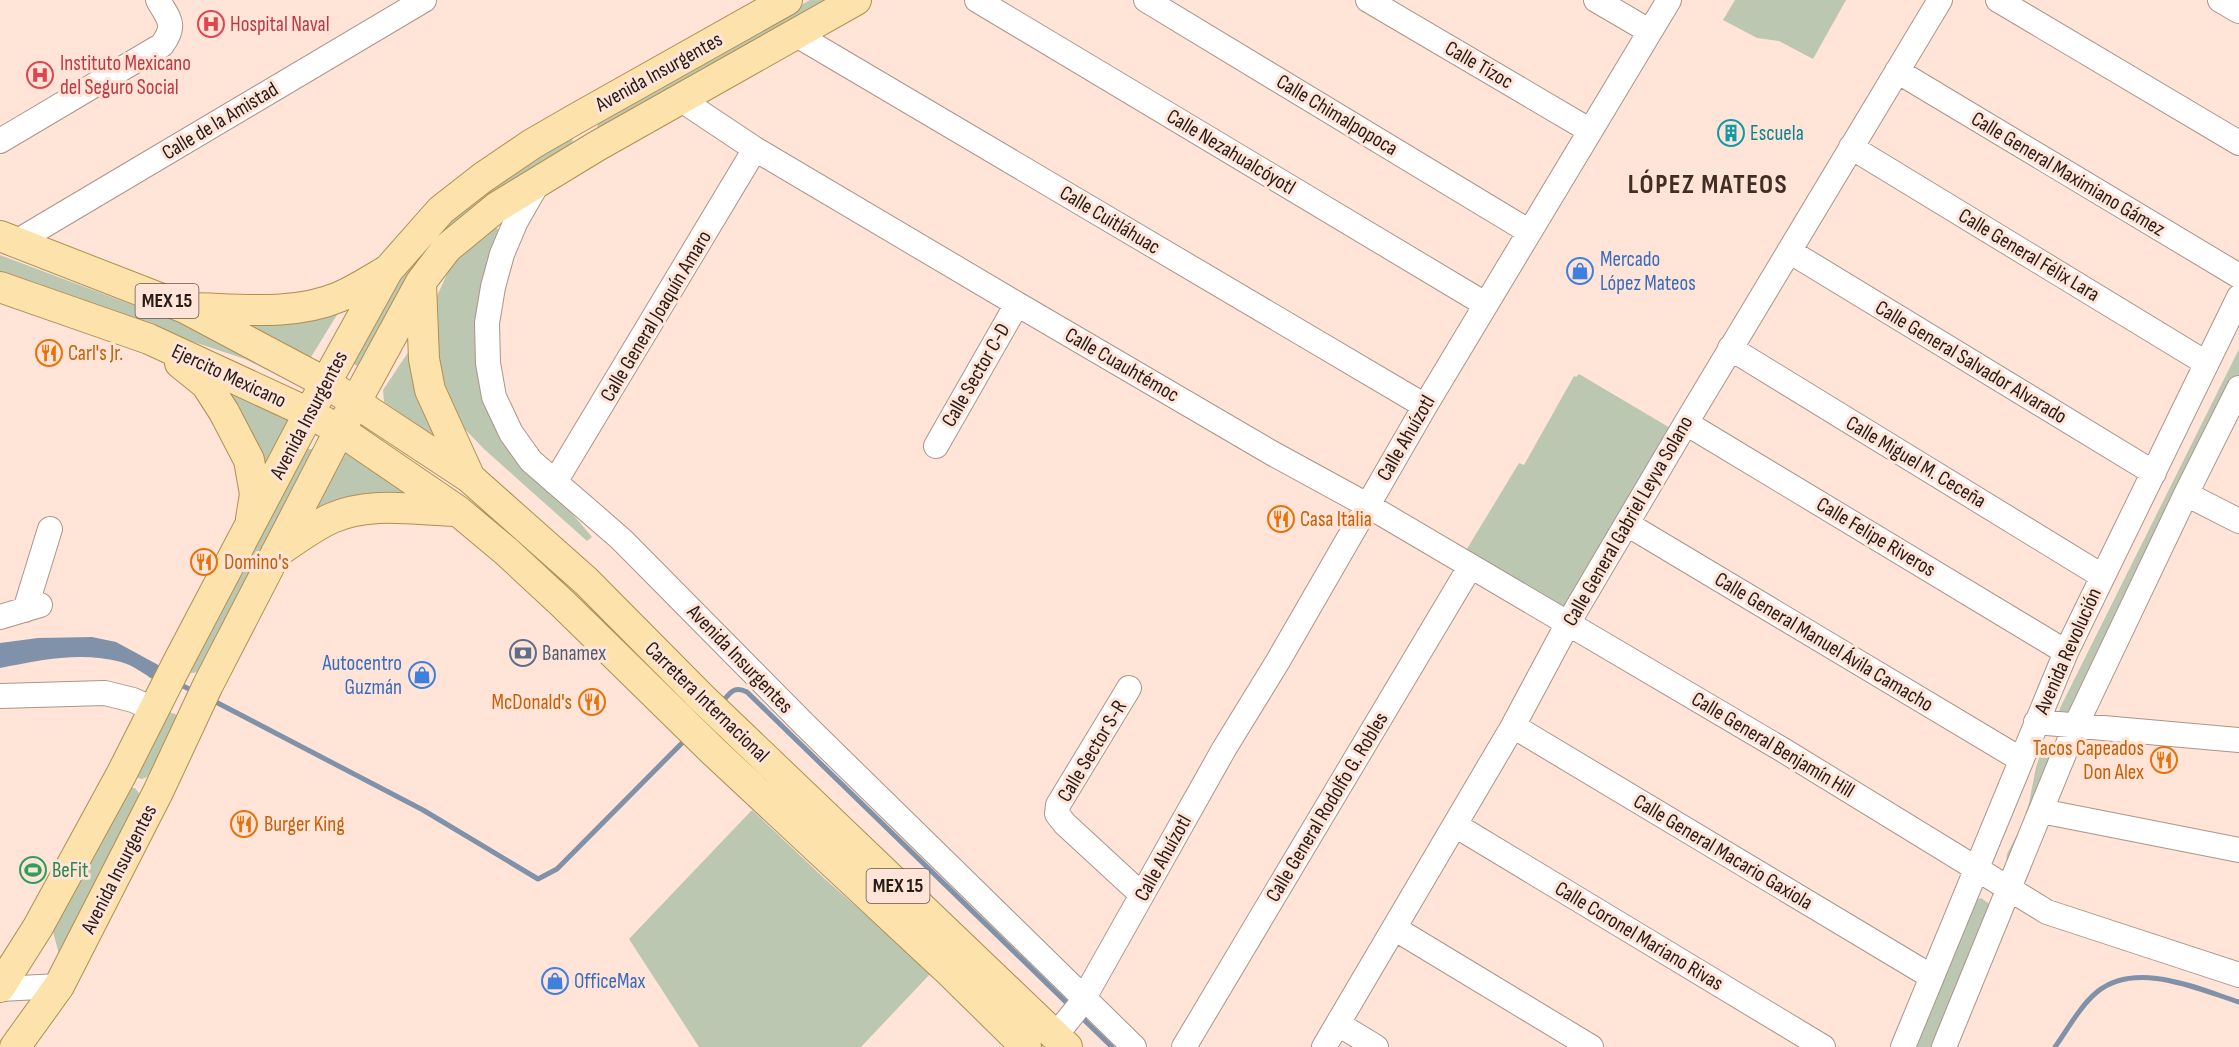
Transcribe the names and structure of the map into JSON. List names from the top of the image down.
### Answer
{
  "streets": {
    "main road": [
      "Avenida Insurgentes",
      "MEX 15",
      "Ejercito Mexicano",
      "Carretera Internacional"
    ],
    "street": [
      "Calle Tízoc",
      "Calle Chimalpopoca",
      "Calle de la Amistad",
      "Calle Nezahualcóyotl",
      "Calle General Maximiano Gámez",
      "Calle Cuitláhuac",
      "Calle General Félix Lara",
      "Calle General Joaquín Amaro",
      "Calle General Salvador Alvarado",
      "Calle Cuauhtémoc",
      "Calle Sector C-D",
      "Calle Ahuízotl",
      "Calle Miguel M. Ceceña",
      "Calle General Gabriel Leyva Solano",
      "Calle Felipe Riveros",
      "Calle General Manuel Ávila Camacho",
      "Avenida Revolución",
      "Calle General Benjamín Hill",
      "Calle Sector S-R",
      "Calle General Rodolfo G. Robles",
      "Calle General Macario Gaxiola",
      "Calle Coronel Mariano Rivas"
    ]
  },
  "crossings": [
    ["Calle Tízoc", "Calle Ahuízotl"],
    ["Avenida Insurgentes", "Calle Cuitláhuac"],
    ["Avenida Insurgentes", "MEX 15"],
    ["Avenida Insurgentes", "Calle General Joaquín Amaro"],
    ["Avenida Insurgentes", "Calle Cuauhtémoc"],
    ["Avenida Insurgentes", "Ejercito Mexicano"],
    ["Avenida Insurgentes", "Calle Ahuízotl"],
    ["Avenida Insurgentes", "Carretera Internacional"],
    ["Calle Chimalpopoca", "Calle Ahuízotl"],
    ["Calle de la Amistad", "MEX 15"],
    ["Calle Nezahualcóyotl", "Calle Ahuízotl"],
    ["Calle General Maximiano Gámez", "Calle General Gabriel Leyva Solano"],
    ["Calle Cuitláhuac", "Calle Ahuízotl"],
    ["Calle General Félix Lara", "Calle General Gabriel Leyva Solano"],
    ["Calle General Félix Lara", "Avenida Revolución"],
    ["MEX 15", "Ejercito Mexicano"],
    ["MEX 15", "Carretera Internacional"],
    ["Calle General Joaquín Amaro", "Calle Cuauhtémoc"],
    ["Calle General Salvador Alvarado", "Calle General Gabriel Leyva Solano"],
    ["Calle General Salvador Alvarado", "Avenida Revolución"],
    ["Calle Cuauhtémoc", "Calle Sector C-D"],
    ["Calle Cuauhtémoc", "Calle Ahuízotl"],
    ["Calle Cuauhtémoc", "Calle General Gabriel Leyva Solano"],
    ["Calle Cuauhtémoc", "Calle General Benjamín Hill"],
    ["Calle Cuauhtémoc", "Calle General Rodolfo G. Robles"],
    ["Ejercito Mexicano", "Carretera Internacional"],
    ["Calle Ahuízotl", "Carretera Internacional"],
    ["Calle Ahuízotl", "Calle Sector S-R"],
    ["Calle Miguel M. Ceceña", "Calle General Gabriel Leyva Solano"],
    ["Calle Miguel M. Ceceña", "Avenida Revolución"],
    ["Calle General Gabriel Leyva Solano", "Calle Felipe Riveros"],
    ["Calle General Gabriel Leyva Solano", "Calle General Manuel Ávila Camacho"],
    ["Calle General Gabriel Leyva Solano", "Calle General Benjamín Hill"],
    ["Calle General Gabriel Leyva Solano", "Calle General Macario Gaxiola"],
    ["Calle General Gabriel Leyva Solano", "Calle Coronel Mariano Rivas"],
    ["Calle Felipe Riveros", "Avenida Revolución"],
    ["Calle General Manuel Ávila Camacho", "Avenida Revolución"],
    ["Avenida Revolución", "Calle General Benjamín Hill"],
    ["Avenida Revolución", "Calle General Macario Gaxiola"]
  ],
  "districts": ["LÓPEZ MATEOS"],
  "places": {
    "hospital": ["Hospital Naval", "Instituto Mexicano del Seguro Social"],
    "building": ["Escuela"],
    "shop": ["Mercado López Mateos", "Autocentro Guzmán", "OfficeMax"],
    "restaurant": [
      "Carl's Jr.",
      "Casa Italia",
      "Domino's",
      "McDonald's",
      "Tacos Capeados Don Alex",
      "Burger King"
    ],
    "bank": ["Banamex"],
    "sports": ["BeFit"]
  }
}
